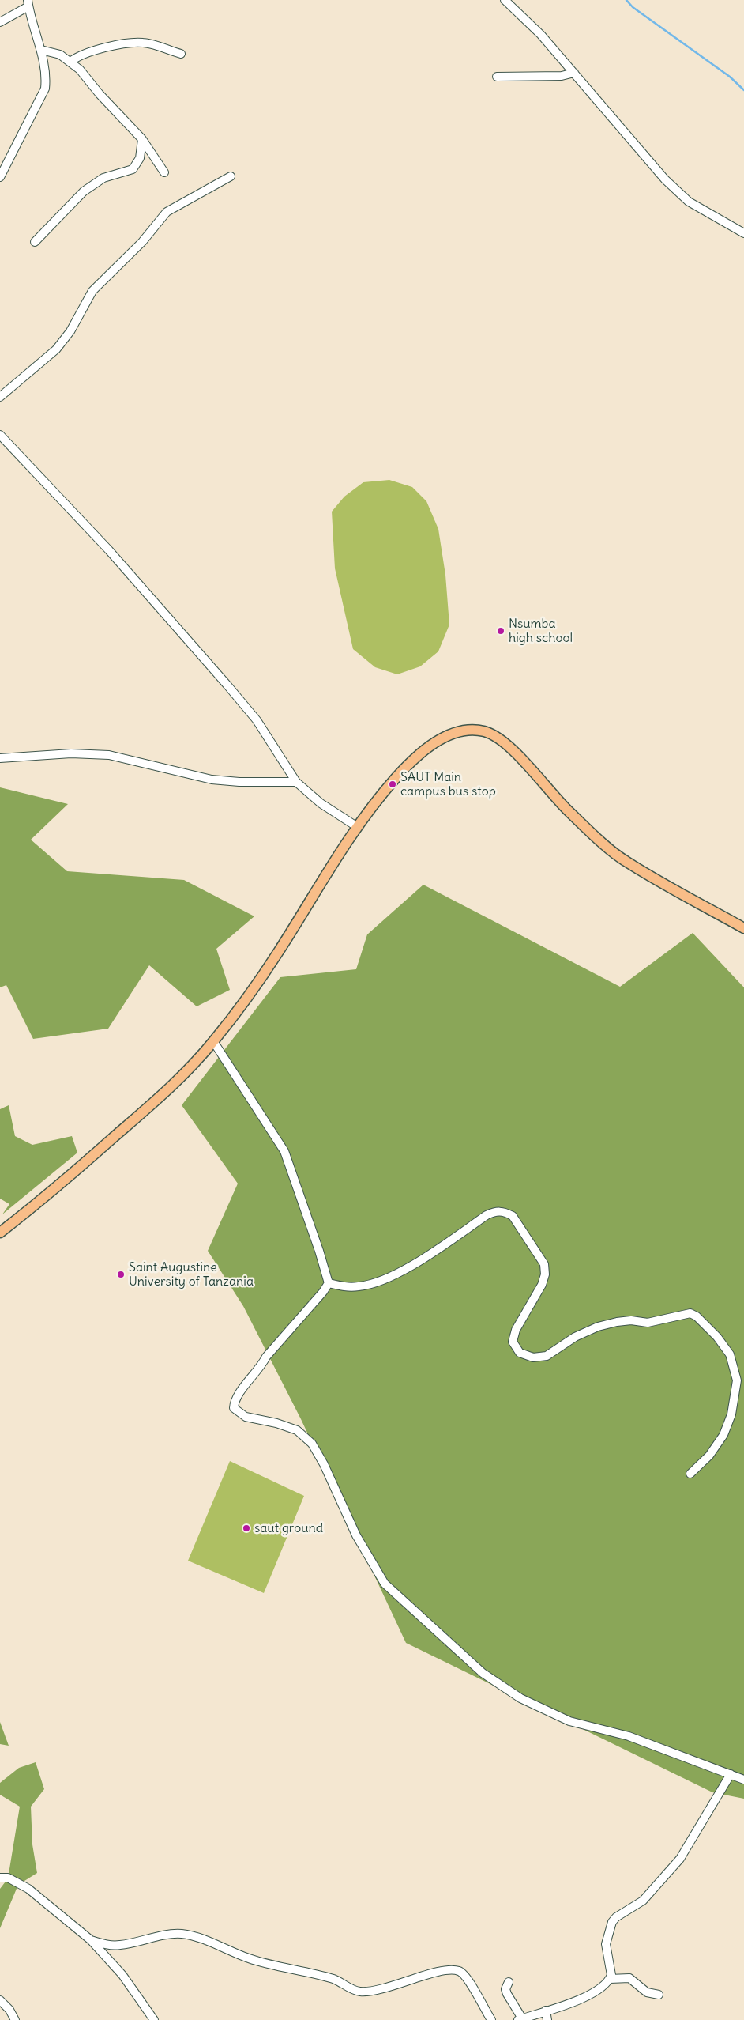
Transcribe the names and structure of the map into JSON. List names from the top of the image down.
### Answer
{
  "places": [
    "Nsumba high school",
    "SAUT Main campus bus stop",
    "Saint Augustine University of Tanzania",
    "saut ground"
  ]
}
